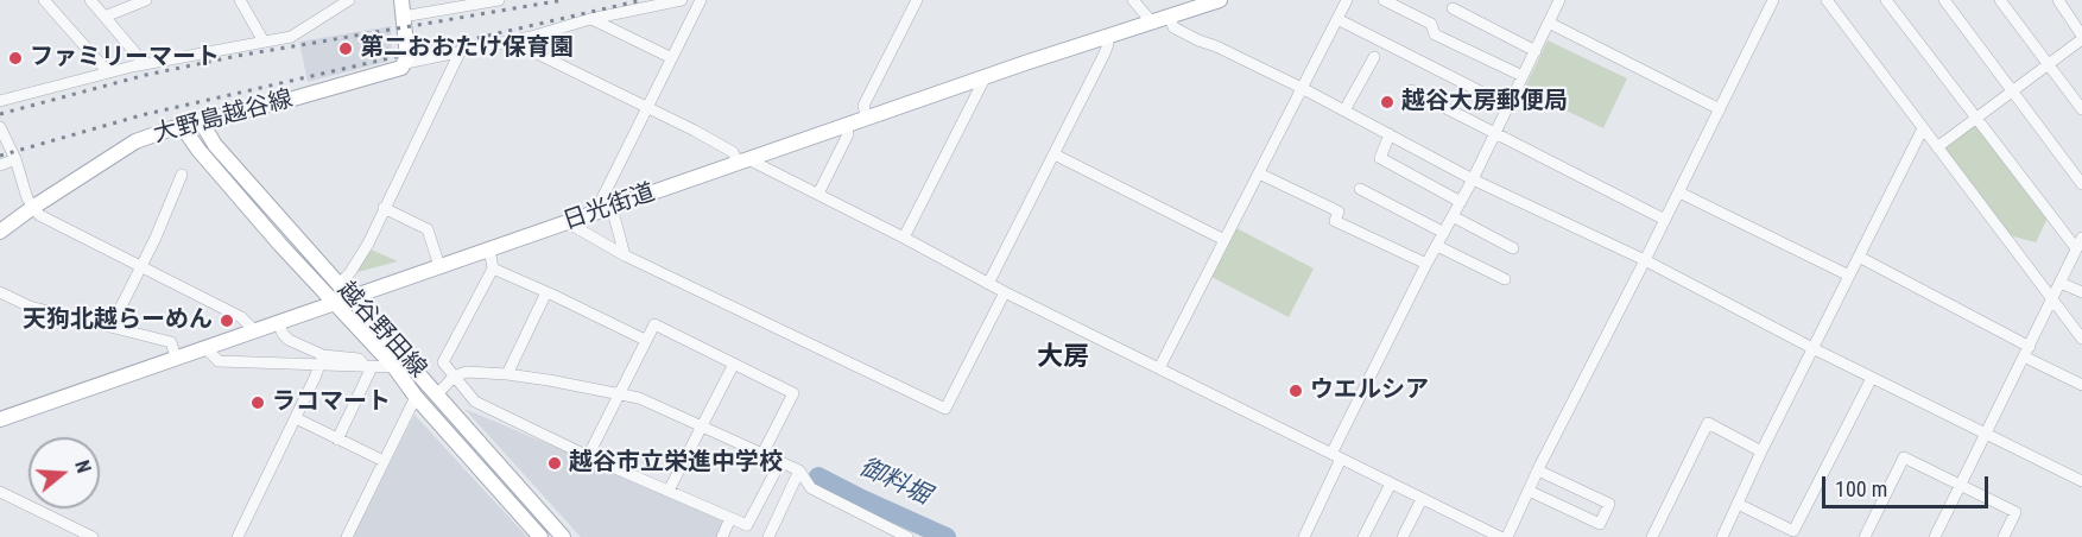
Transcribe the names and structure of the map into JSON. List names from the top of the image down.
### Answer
{
  "streets": {
    "main road": ["大野島越谷線", "日光街道", "越谷野田線"]
  },
  "crossings": [
    ["大野島越谷線", "越谷野田線"],
    ["日光街道", "越谷野田線"]
  ],
  "districts": ["大房"],
  "water": ["御料堀"],
  "places": [
    "第二おおたけ保育園",
    "ファミリーマート",
    "越谷大房郵便局",
    "天狗北越らーめん",
    "ウエルシア",
    "ラコマート",
    "越谷市立栄進中学校"
  ],
  "scale_bar": "100 m",
  "north": "right"
}
